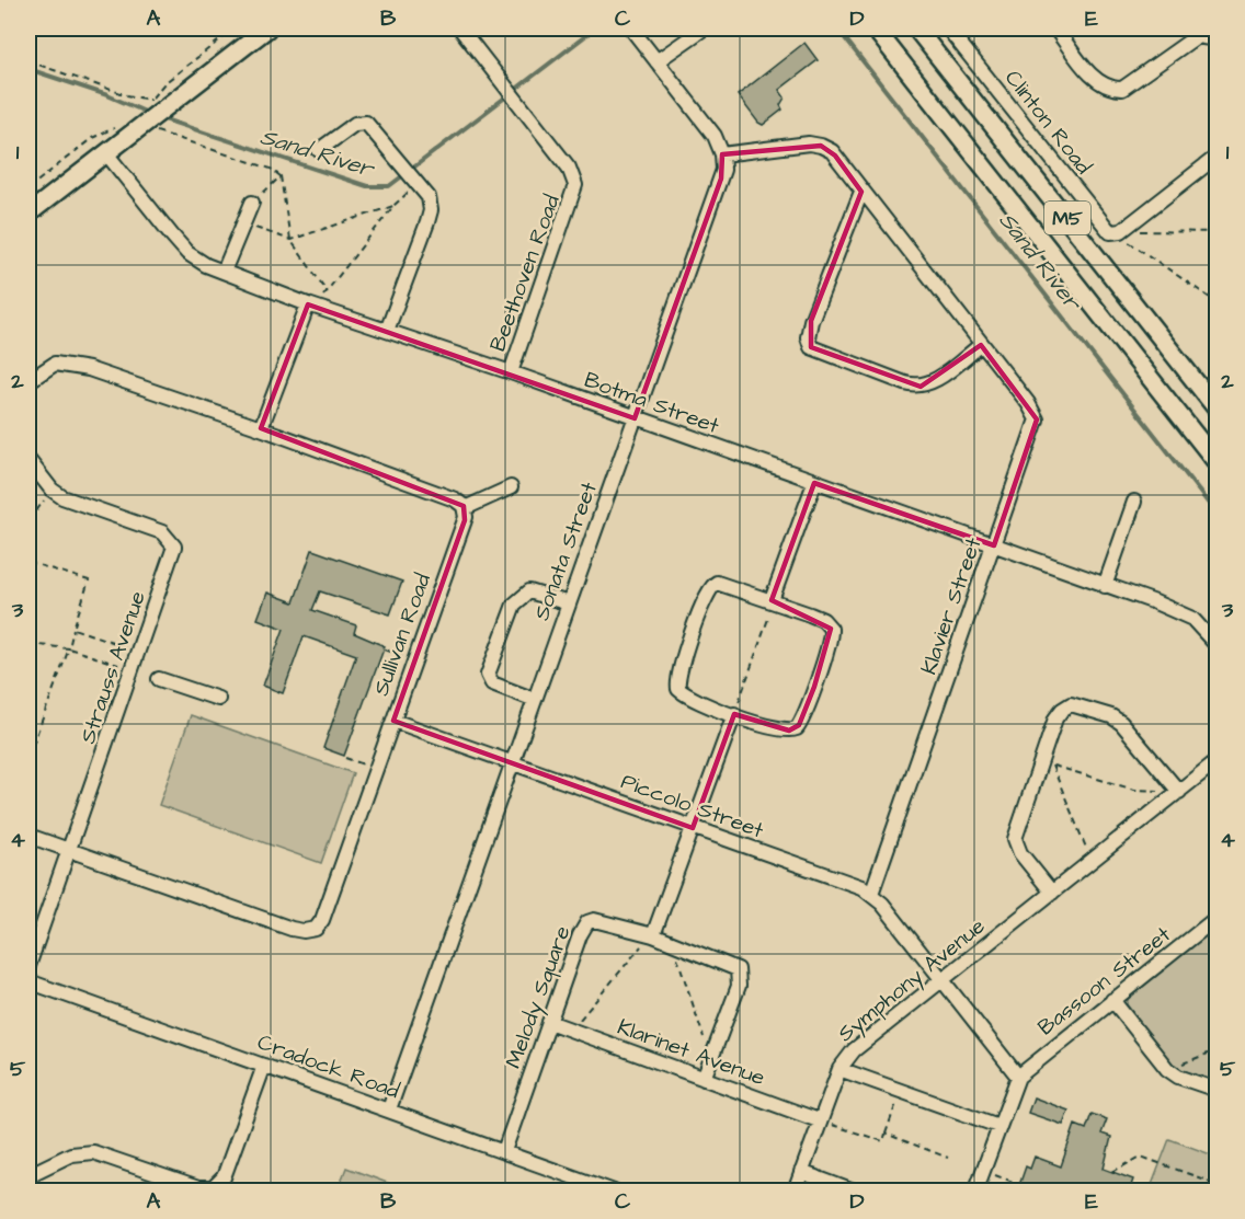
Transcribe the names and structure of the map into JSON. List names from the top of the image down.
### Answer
{
  "streets": {
    "main road": ["M5"],
    "street": [
      "Clinton Road",
      "Beethoven Road",
      "Botma Street",
      "Sonata Street",
      "Klavier Street",
      "Sullivan Road",
      "Strauss Avenue",
      "Piccolo Street",
      "Symphony Avenue",
      "Bassoon Street",
      "Melody Square",
      "Klarinet Avenue",
      "Cradock Road"
    ]
  },
  "crossings": [
    ["Beethoven Road", "Botma Street"],
    ["Botma Street", "Sonata Street"],
    ["Botma Street", "Klavier Street"],
    ["Sonata Street", "Klavier Street"],
    ["Sonata Street", "Piccolo Street"],
    ["Sonata Street", "Cradock Road"],
    ["Klavier Street", "Piccolo Street"],
    ["Sullivan Road", "Strauss Avenue"],
    ["Sullivan Road", "Piccolo Street"],
    ["Symphony Avenue", "Klarinet Avenue"],
    ["Melody Square", "Klarinet Avenue"],
    ["Melody Square", "Cradock Road"]
  ],
  "water": ["Sand River"],
  "grid": {
    "columns": [
      "A",
      "B",
      "C",
      "D",
      "E"
    ],
    "rows": [
      "1",
      "2",
      "3",
      "4",
      "5"
    ]
  }
}
